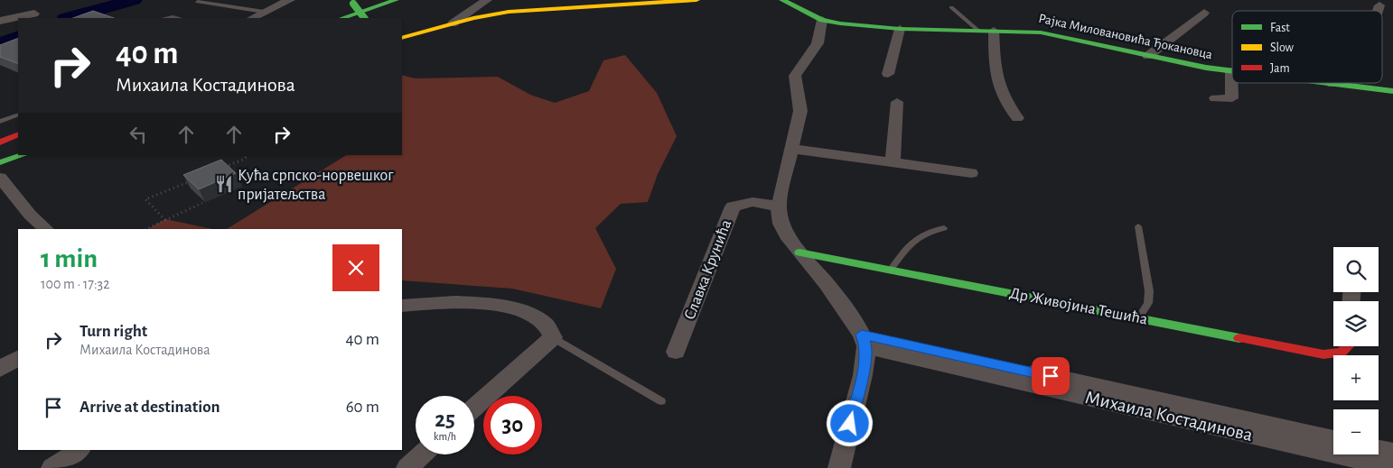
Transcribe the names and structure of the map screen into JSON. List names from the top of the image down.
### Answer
{
  "streets": {
    "street": [
      "Рајка Миловановића Ђокановца",
      "Славка Крунића",
      "Др Живојина Тешића",
      "Михаила Костадинова"
    ]
  },
  "places": {
    "restaurant": ["Кућа српско-норвешког пријатељства"]
  },
  "legend": ["Fast", "Slow", "Jam"],
  "page": {
    "turn": ["40 m", "Михаила Костадинова"],
    "heading": ["1 min", "100 m · 17:32"],
    "map_buttons": ["+", "−"],
    "list": [
      {
        "name": "Turn right",
        "note": "Михаила Костадинова",
        "value": "40 m"
      },
      {
        "name": "Arrive at destination",
        "value": "60 m"
      }
    ],
    "speed": "25 km/h",
    "limit": "30"
  }
}
